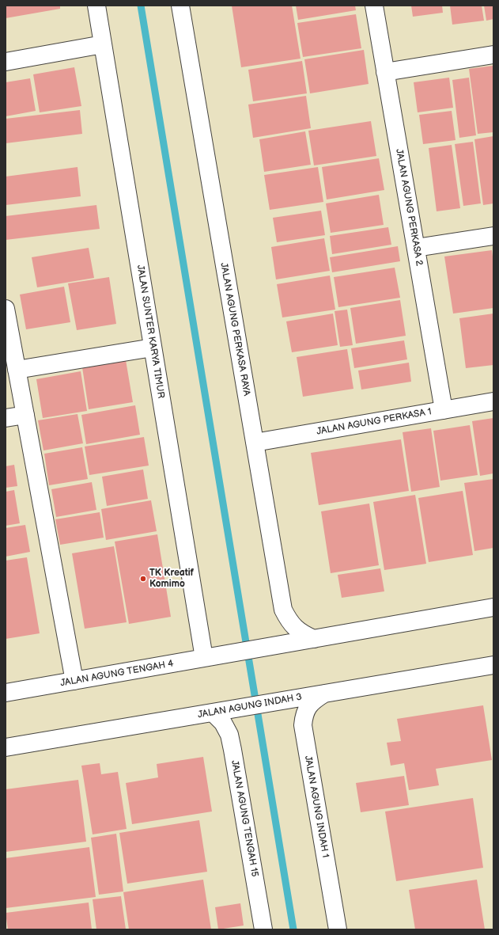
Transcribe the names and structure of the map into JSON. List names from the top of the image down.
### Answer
{
  "streets": {
    "street": [
      "JALAN AGUNG PERKASA 2",
      "JALAN AGUNG PERKASA RAYA",
      "JALAN SUNTER KARYA TIMUR",
      "JALAN AGUNG PERKASA 1",
      "JALAN AGUNG TENGAH 4",
      "JALAN AGUNG INDAH 3",
      "JALAN AGUNG INDAH 1",
      "JALAN AGUNG TENGAH 15"
    ]
  },
  "crossings": [
    ["JALAN AGUNG PERKASA 2", "JALAN AGUNG PERKASA 1"],
    ["JALAN AGUNG PERKASA RAYA", "JALAN AGUNG PERKASA 1"],
    ["JALAN AGUNG PERKASA RAYA", "JALAN AGUNG TENGAH 4"],
    ["JALAN SUNTER KARYA TIMUR", "JALAN AGUNG TENGAH 4"],
    ["JALAN AGUNG INDAH 3", "JALAN AGUNG INDAH 1"],
    ["JALAN AGUNG INDAH 3", "JALAN AGUNG TENGAH 15"]
  ],
  "places": ["TK Kreatif Komimo"]
}
